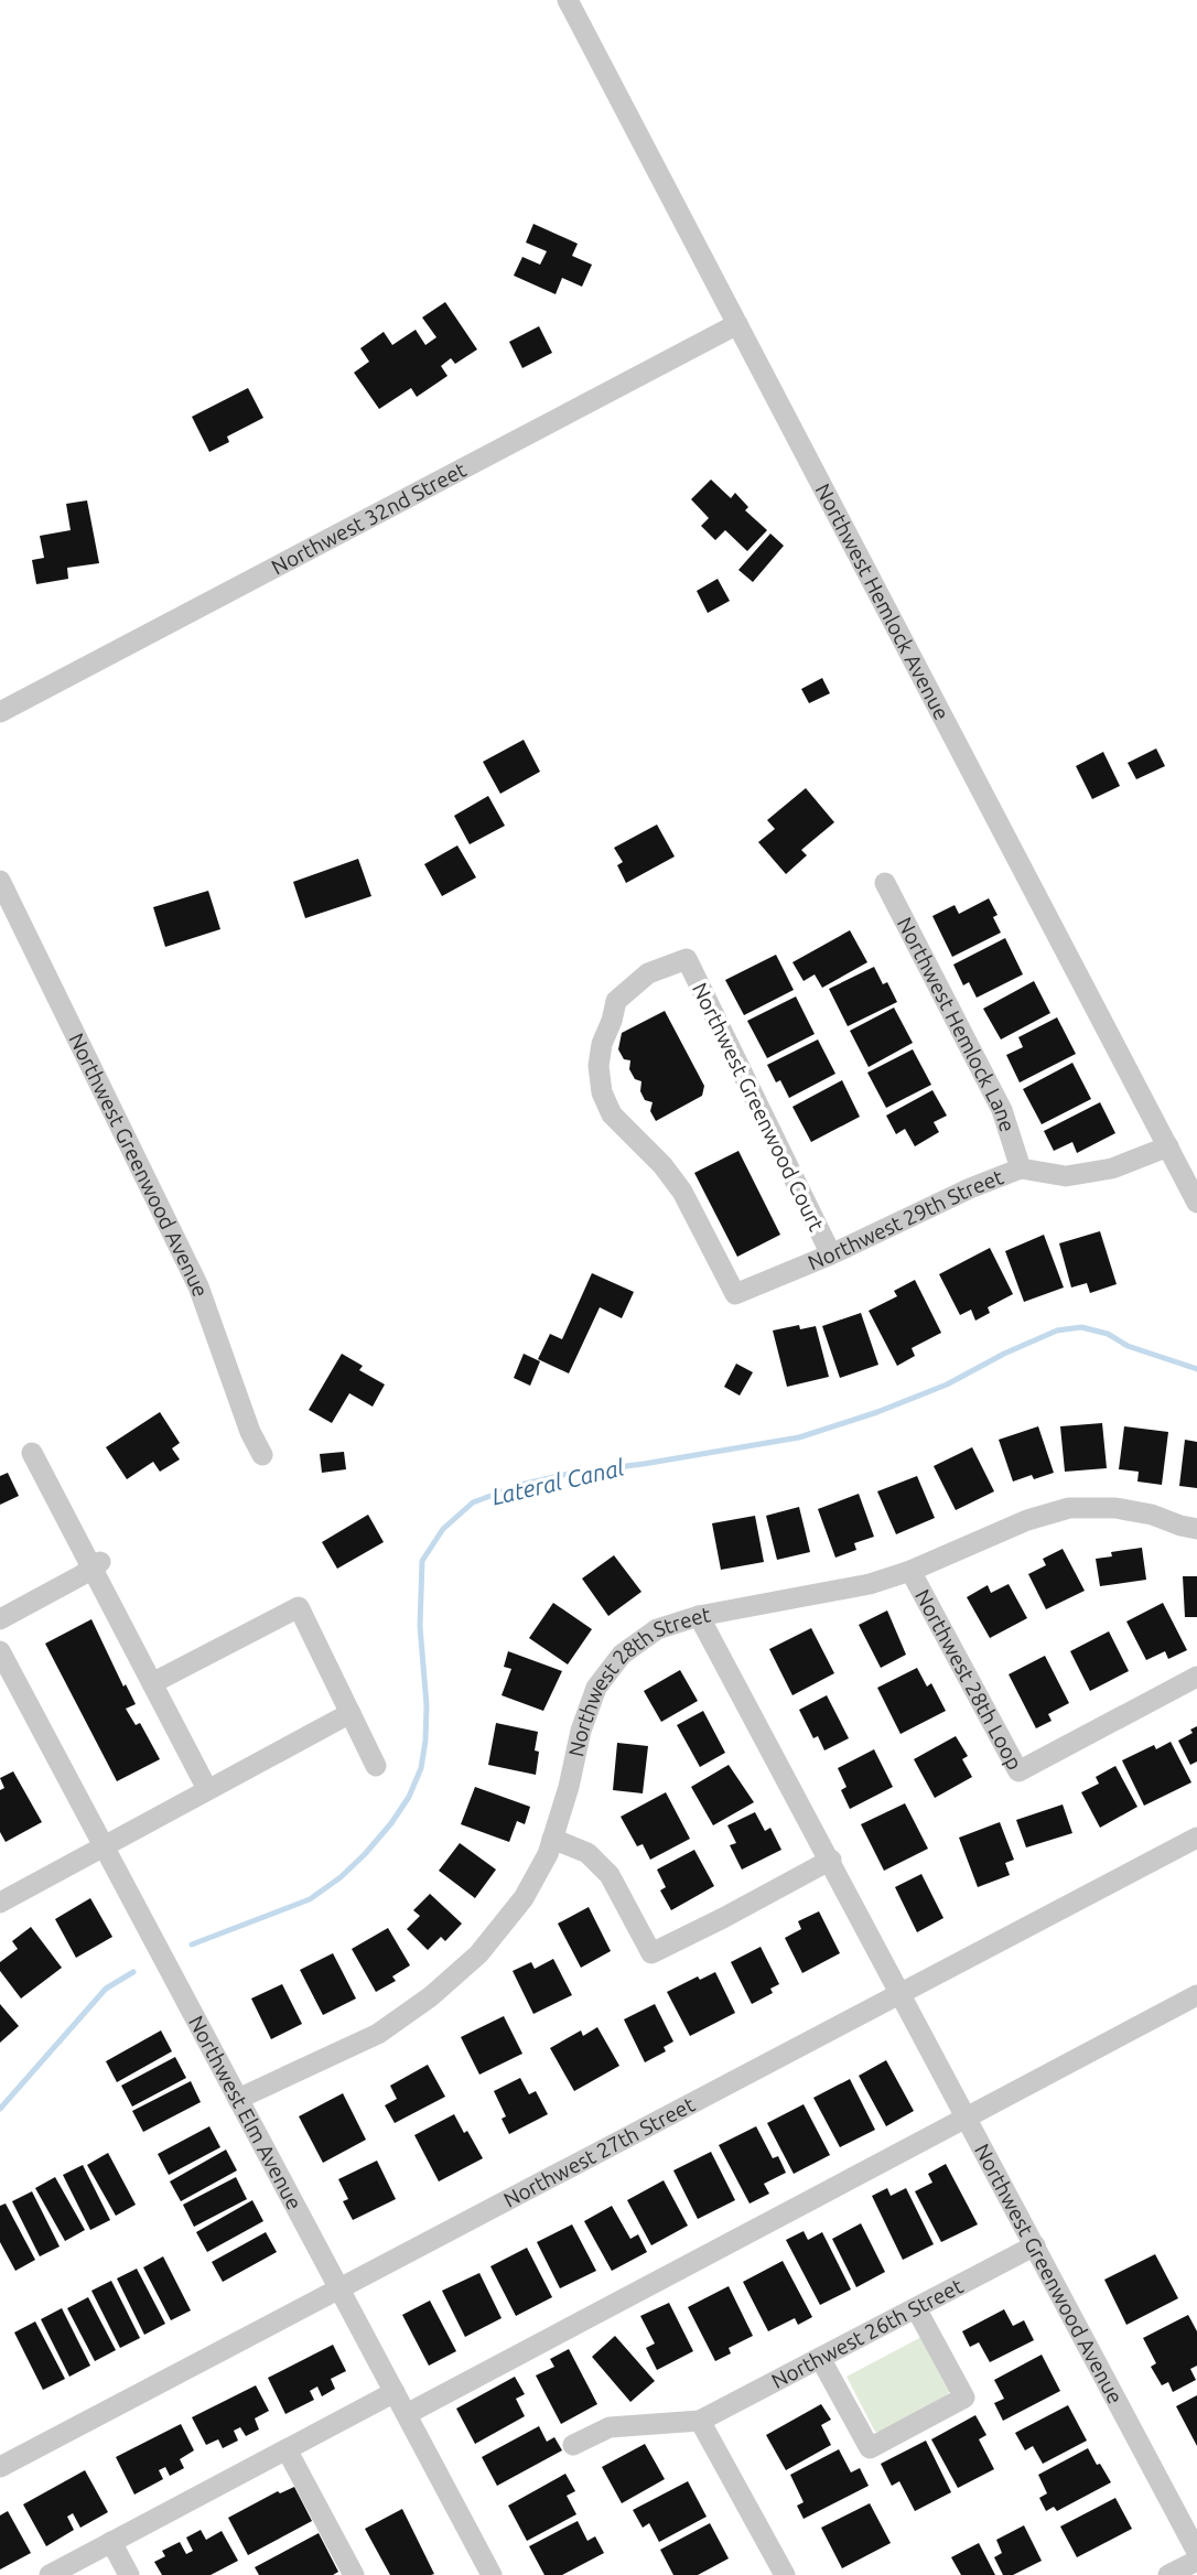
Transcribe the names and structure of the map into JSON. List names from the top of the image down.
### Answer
{
  "streets": {
    "street": [
      "Northwest 32nd Street",
      "Northwest Hemlock Avenue",
      "Northwest Hemlock Lane",
      "Northwest Greenwood Court",
      "Northwest Greenwood Avenue",
      "Northwest 29th Street",
      "Northwest 28th Loop",
      "Northwest 28th Street",
      "Northwest Elm Avenue",
      "Northwest 27th Street",
      "Northwest 26th Street"
    ]
  },
  "crossings": [
    ["Northwest 32nd Street", "Northwest Hemlock Avenue"],
    ["Northwest Hemlock Avenue", "Northwest 29th Street"],
    ["Northwest Hemlock Lane", "Northwest 29th Street"],
    ["Northwest Greenwood Court", "Northwest 29th Street"],
    ["Northwest Greenwood Avenue", "Northwest 28th Street"],
    ["Northwest Greenwood Avenue", "Northwest 27th Street"],
    ["Northwest Greenwood Avenue", "Northwest 26th Street"],
    ["Northwest 28th Loop", "Northwest 28th Street"],
    ["Northwest 28th Street", "Northwest Elm Avenue"],
    ["Northwest Elm Avenue", "Northwest 27th Street"]
  ],
  "water": ["Lateral Canal"]
}
